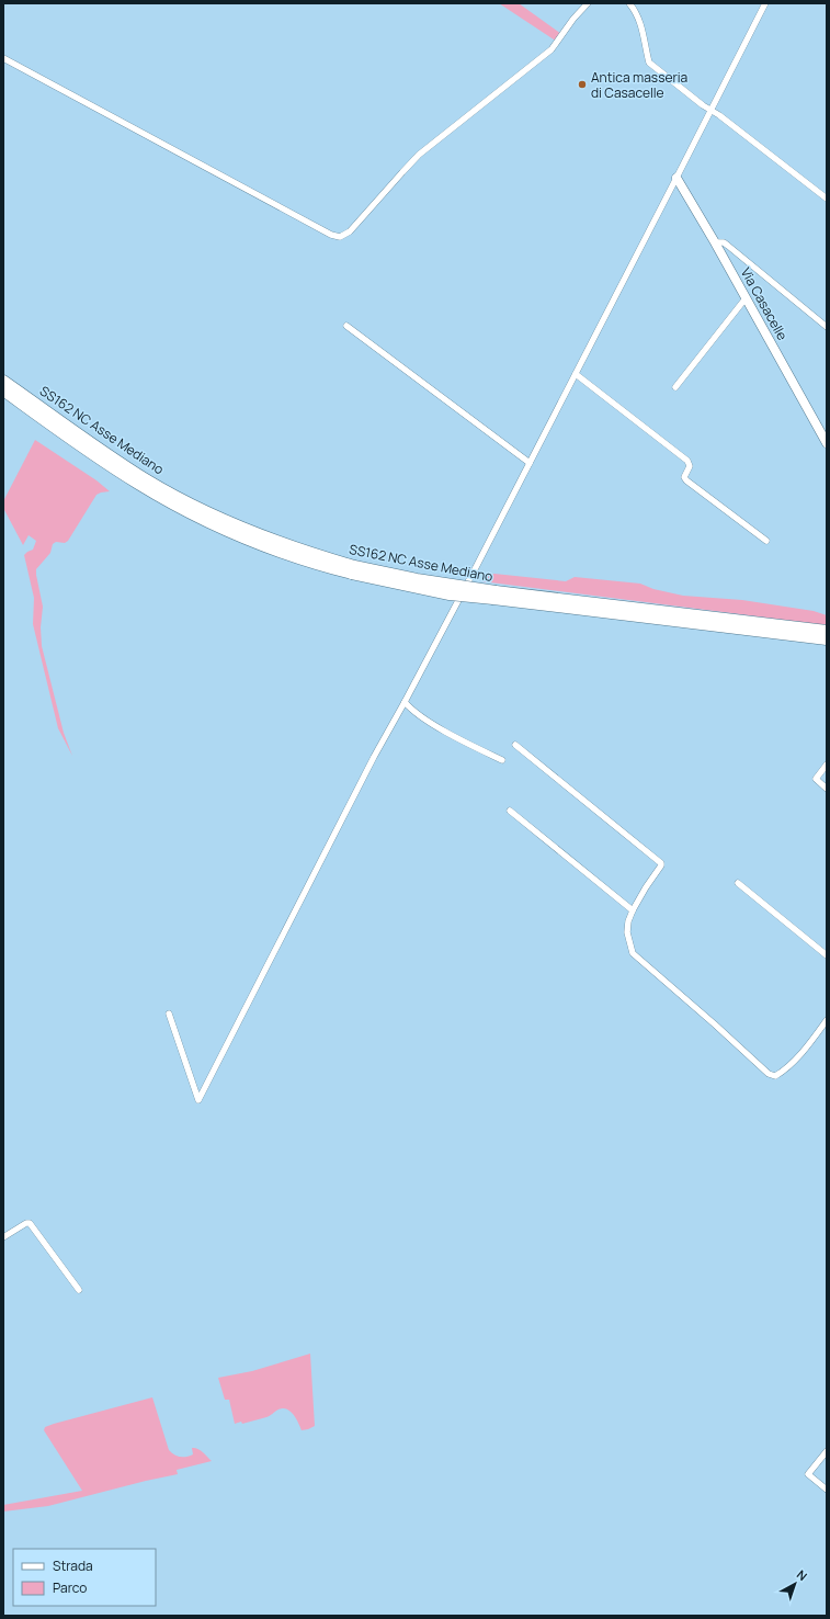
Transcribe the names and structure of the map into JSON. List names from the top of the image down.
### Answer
{
  "streets": {
    "highway": ["SS162 NC Asse Mediano"],
    "street": ["Via Casacelle"]
  },
  "places": ["Antica masseria di Casacelle"],
  "legend": ["Strada", "Parco"],
  "north": "top right"
}
